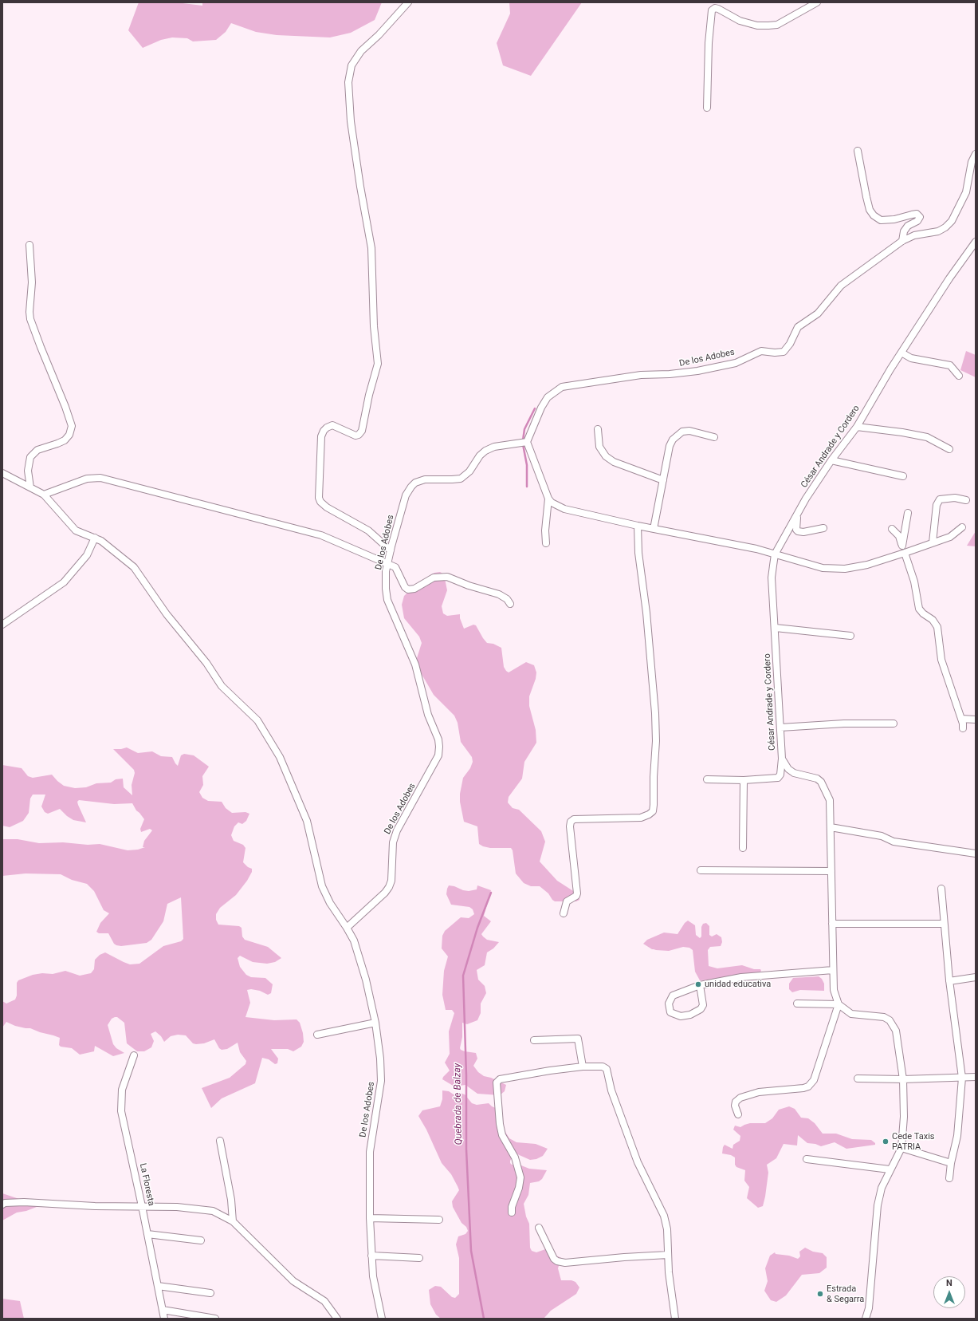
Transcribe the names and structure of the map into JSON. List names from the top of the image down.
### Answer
{
  "streets": {
    "street": ["De los Adobes", "César Andrade y Cordero", "La Floresta"]
  },
  "water": ["Quebrada de Balzay"],
  "places": ["unidad educativa", "Cede Taxis PATRIA", "Estrada & Segarra"],
  "north": "top"
}
